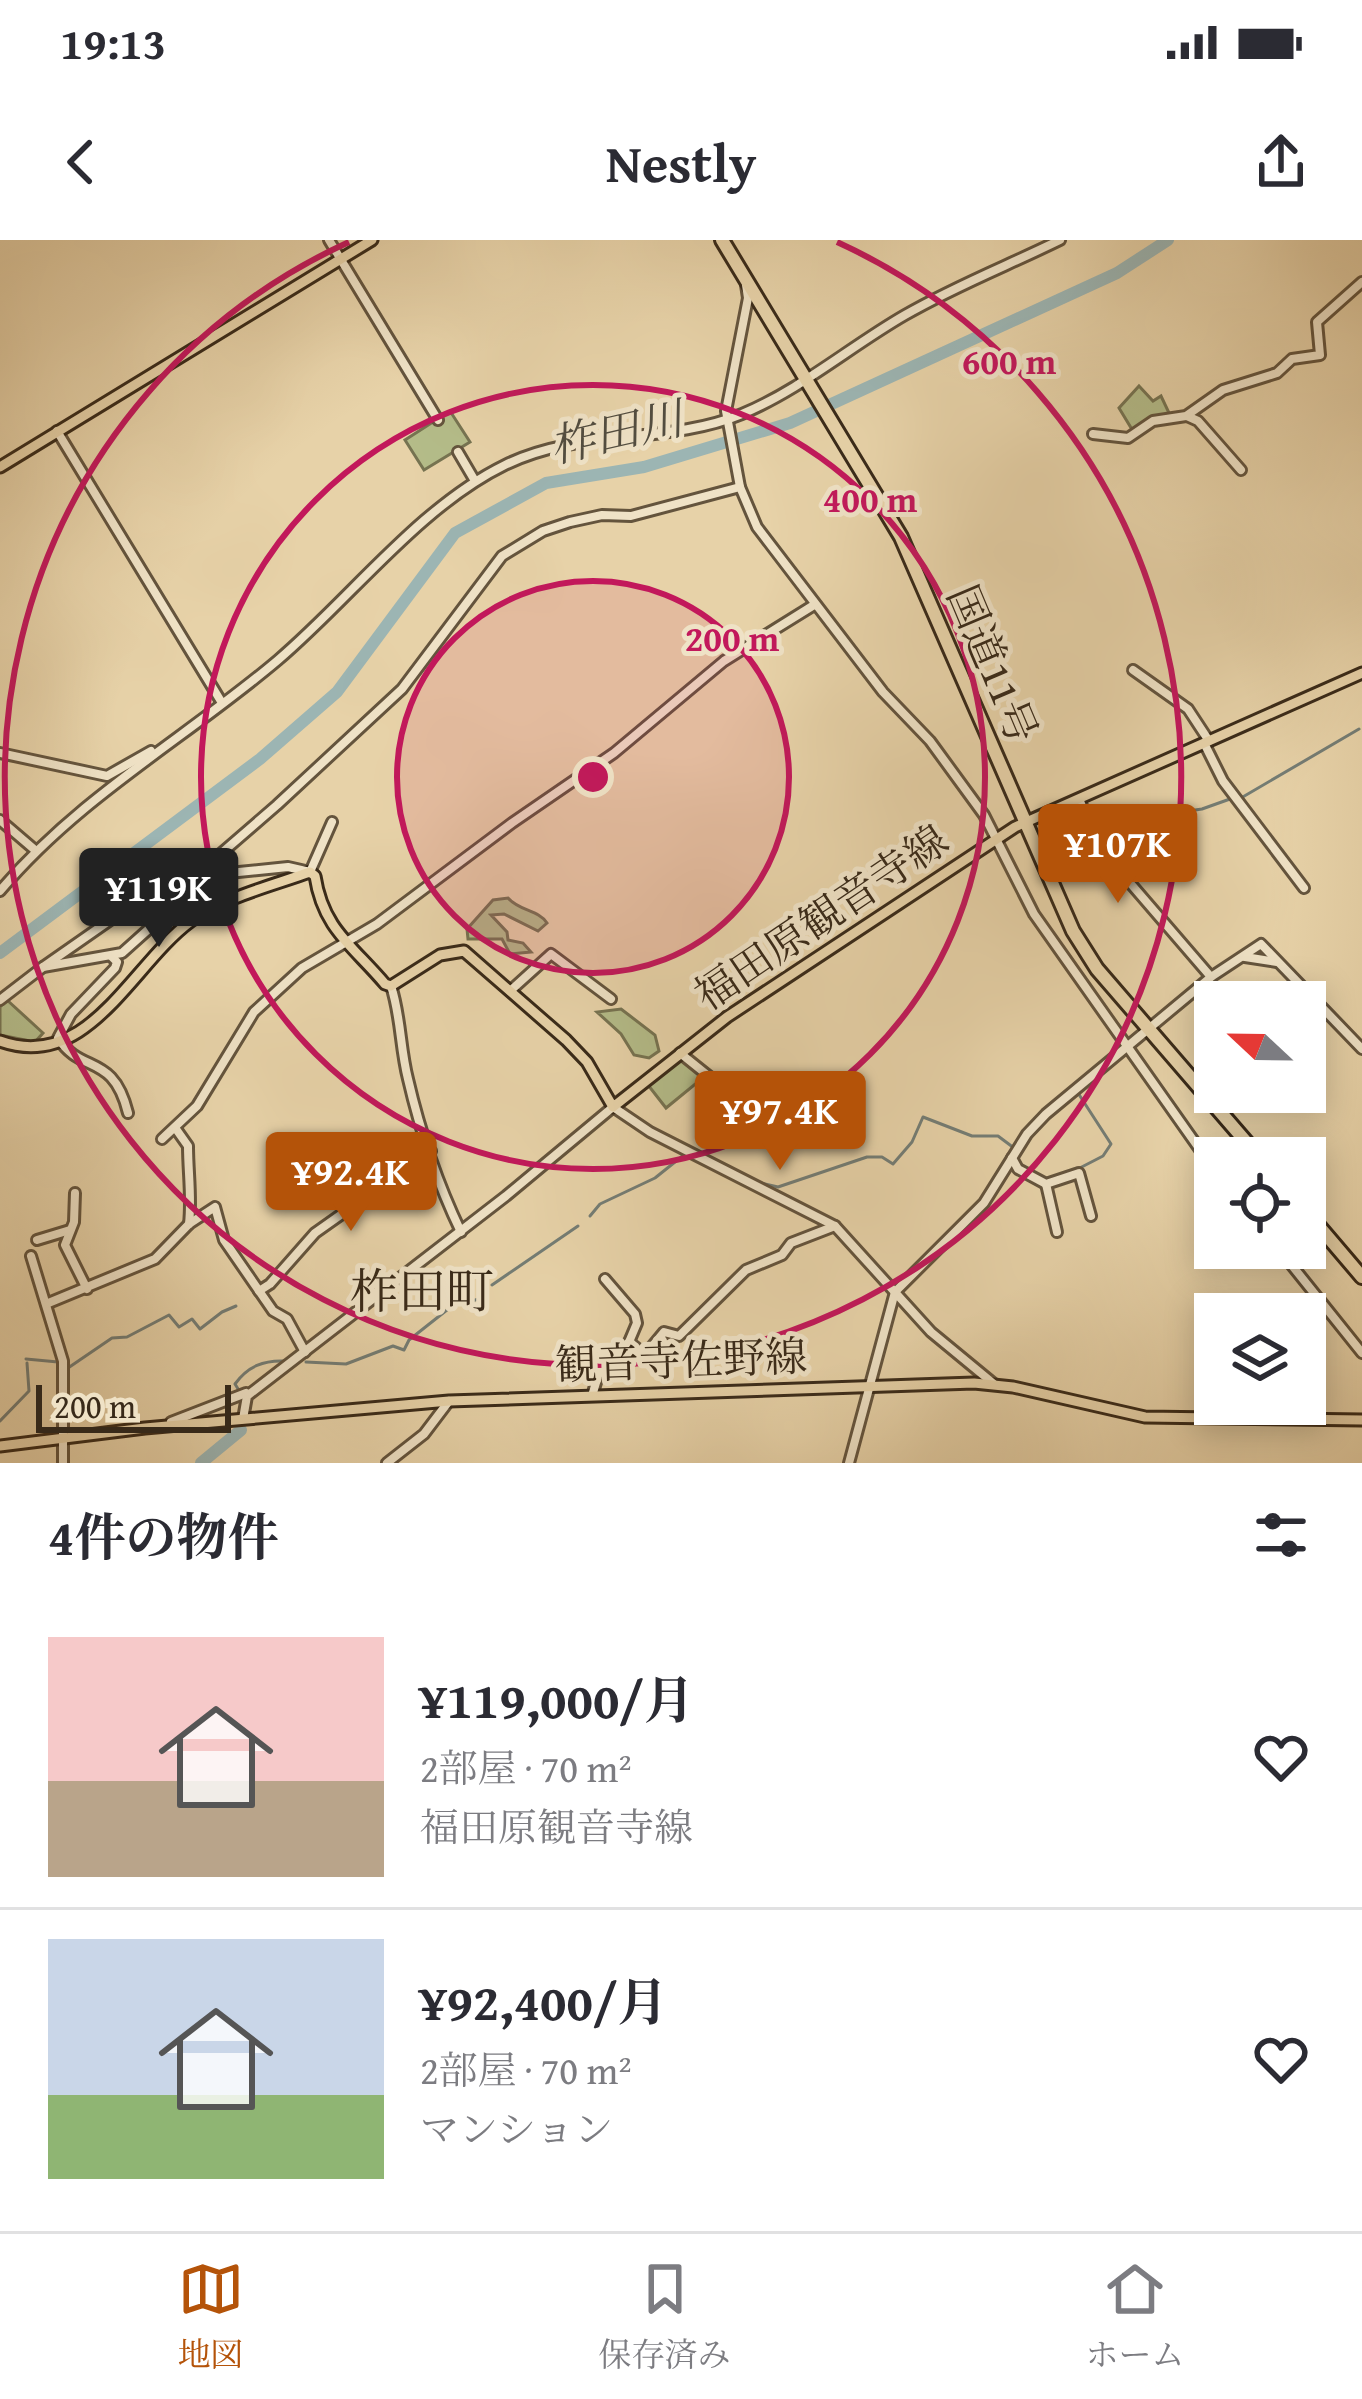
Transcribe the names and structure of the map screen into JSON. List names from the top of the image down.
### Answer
{
  "streets": {
    "highway": ["国道11号"],
    "main road": ["福田原観音寺線", "観音寺佐野線"]
  },
  "crossings": [
    ["国道11号", "福田原観音寺線"]
  ],
  "districts": ["柞田町"],
  "water": ["柞田川"],
  "scale_bar": "200 m",
  "north": "left",
  "page": {
    "status": "19:13",
    "header": "Nestly",
    "price": [
      "¥107K",
      "¥119K",
      "¥97.4K",
      "¥92.4K"
    ],
    "scale": "200 m",
    "heading": "4件の物件",
    "list": [
      {
        "name": "¥119,000/月",
        "note": "2部屋 · 70 m² · 福田原観音寺線"
      },
      {
        "name": "¥92,400/月",
        "note": "2部屋 · 70 m² · マンション"
      }
    ],
    "tabs": ["地図", "保存済み", "ホーム"]
  },
  "rings": ["600 m", "400 m", "200 m"]
}
